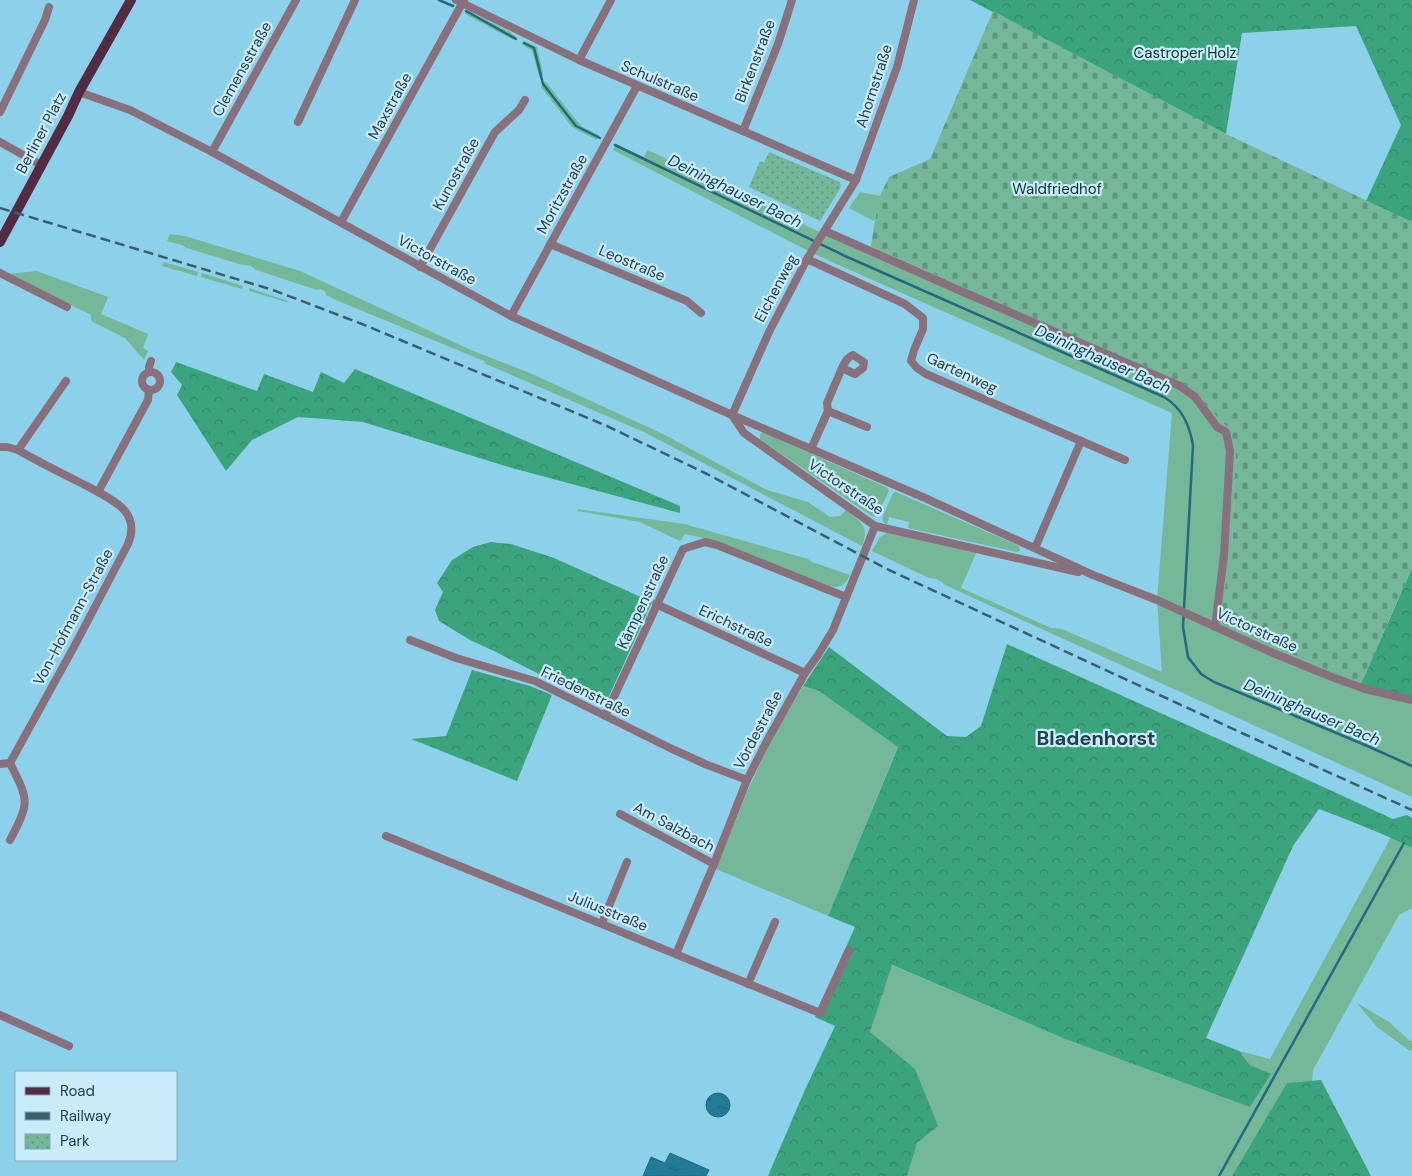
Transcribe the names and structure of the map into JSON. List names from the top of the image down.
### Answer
{
  "streets": {
    "main road": ["Berliner Platz"],
    "street": [
      "Birkenstraße",
      "Clemensstraße",
      "Schulstraße",
      "Ahornstraße",
      "Maxstraße",
      "Kunostraße",
      "Moritzstraße",
      "Victorstraße",
      "Leostraße",
      "Eichenweg",
      "Gartenweg",
      "Kämpenstraße",
      "Von-Hofmann-Straße",
      "Erichstraße",
      "Friedenstraße",
      "Vördestraße",
      "Am Salzbach",
      "Juliusstraße"
    ]
  },
  "crossings": [
    ["Birkenstraße", "Schulstraße"],
    ["Clemensstraße", "Victorstraße"],
    ["Schulstraße", "Ahornstraße"],
    ["Schulstraße", "Maxstraße"],
    ["Schulstraße", "Moritzstraße"],
    ["Schulstraße", "Eichenweg"],
    ["Ahornstraße", "Eichenweg"],
    ["Maxstraße", "Victorstraße"],
    ["Berliner Platz", "Victorstraße"],
    ["Kunostraße", "Victorstraße"],
    ["Moritzstraße", "Victorstraße"],
    ["Moritzstraße", "Leostraße"],
    ["Victorstraße", "Eichenweg"],
    ["Victorstraße", "Vördestraße"],
    ["Eichenweg", "Gartenweg"],
    ["Kämpenstraße", "Erichstraße"],
    ["Kämpenstraße", "Friedenstraße"],
    ["Kämpenstraße", "Vördestraße"],
    ["Erichstraße", "Vördestraße"],
    ["Friedenstraße", "Vördestraße"],
    ["Vördestraße", "Am Salzbach"],
    ["Vördestraße", "Juliusstraße"]
  ],
  "districts": ["Bladenhorst"],
  "water": ["Deininghauser Bach"],
  "parks": ["Castroper Holz", "Waldfriedhof"],
  "legend": ["Road", "Railway", "Park"]
}
